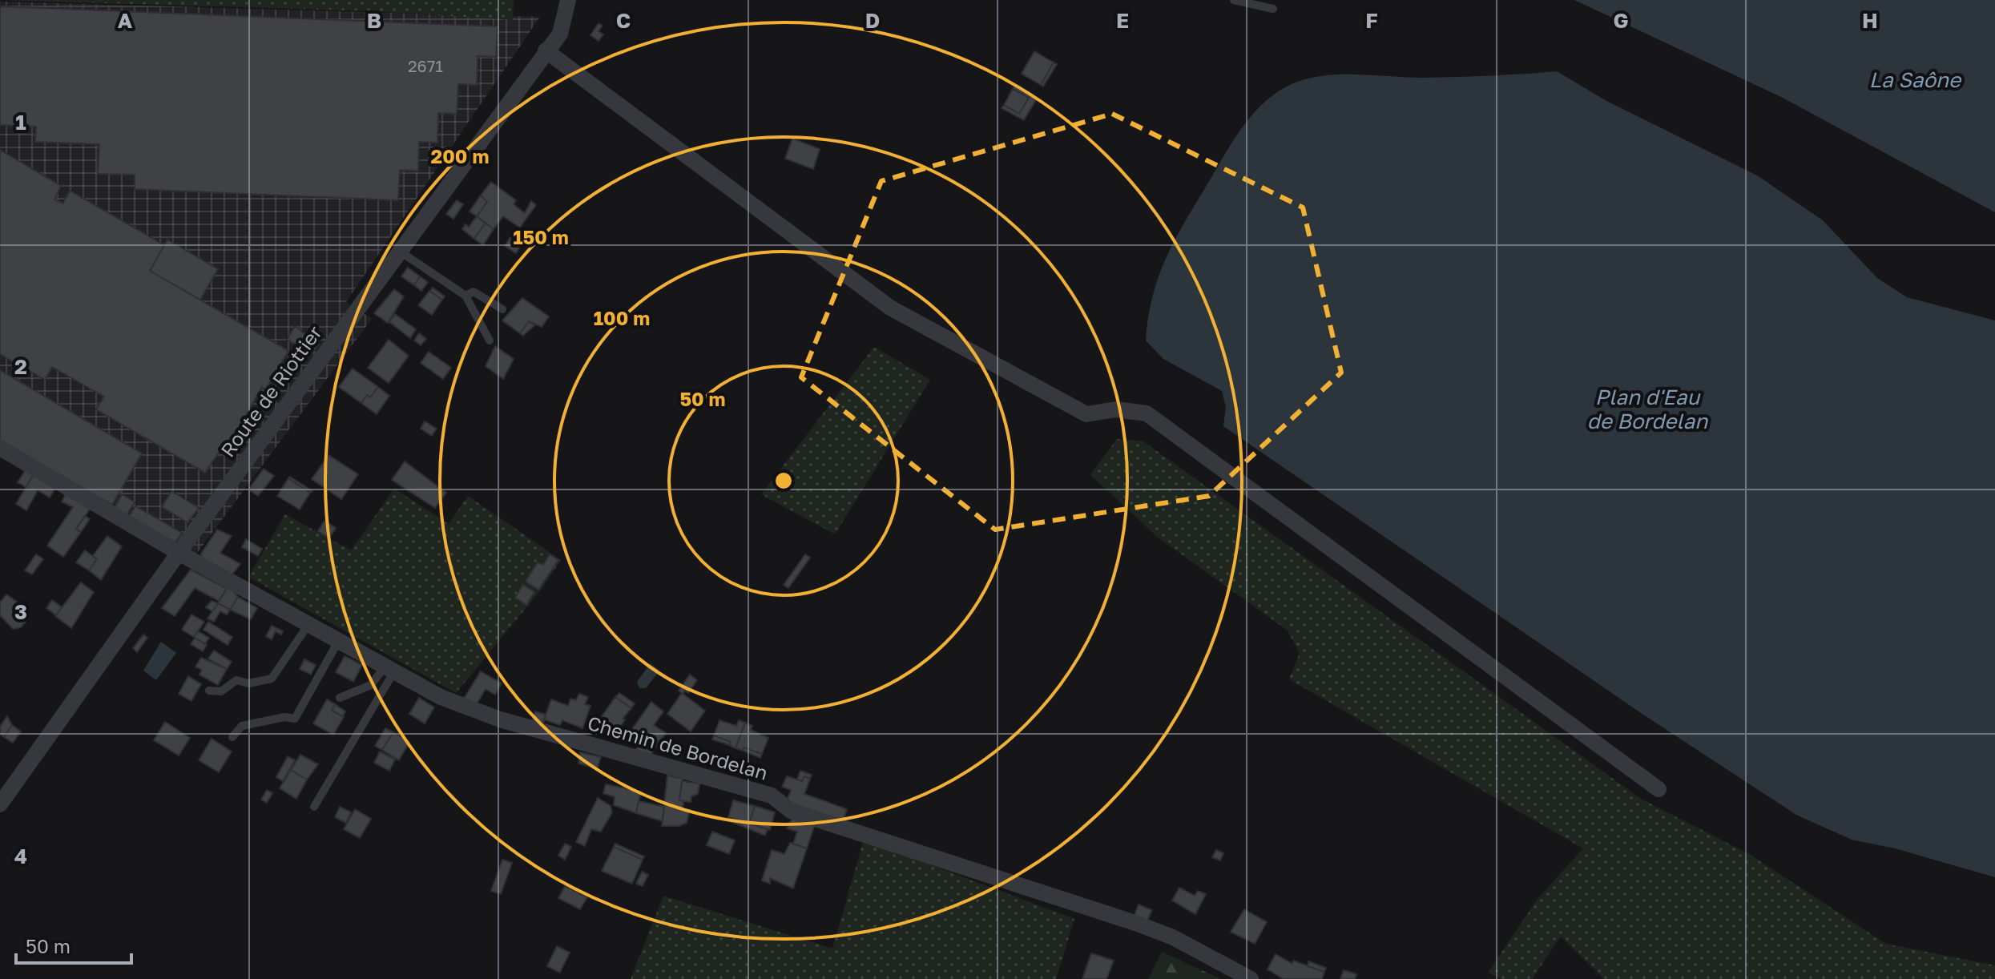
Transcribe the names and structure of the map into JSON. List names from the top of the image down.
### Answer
{
  "streets": {
    "street": ["Route de Riottier", "Chemin de Bordelan"]
  },
  "crossings": [
    ["Route de Riottier", "Chemin de Bordelan"]
  ],
  "water": ["La Saône", "Plan d'Eau de Bordelan"],
  "house_numbers": ["2671"],
  "scale_bar": "50 m",
  "grid": {
    "columns": [
      "A",
      "B",
      "C",
      "D",
      "E",
      "F",
      "G",
      "H"
    ],
    "rows": [
      "1",
      "2",
      "3",
      "4"
    ]
  },
  "rings": [
    "200 m",
    "150 m",
    "100 m",
    "50 m"
  ]
}
